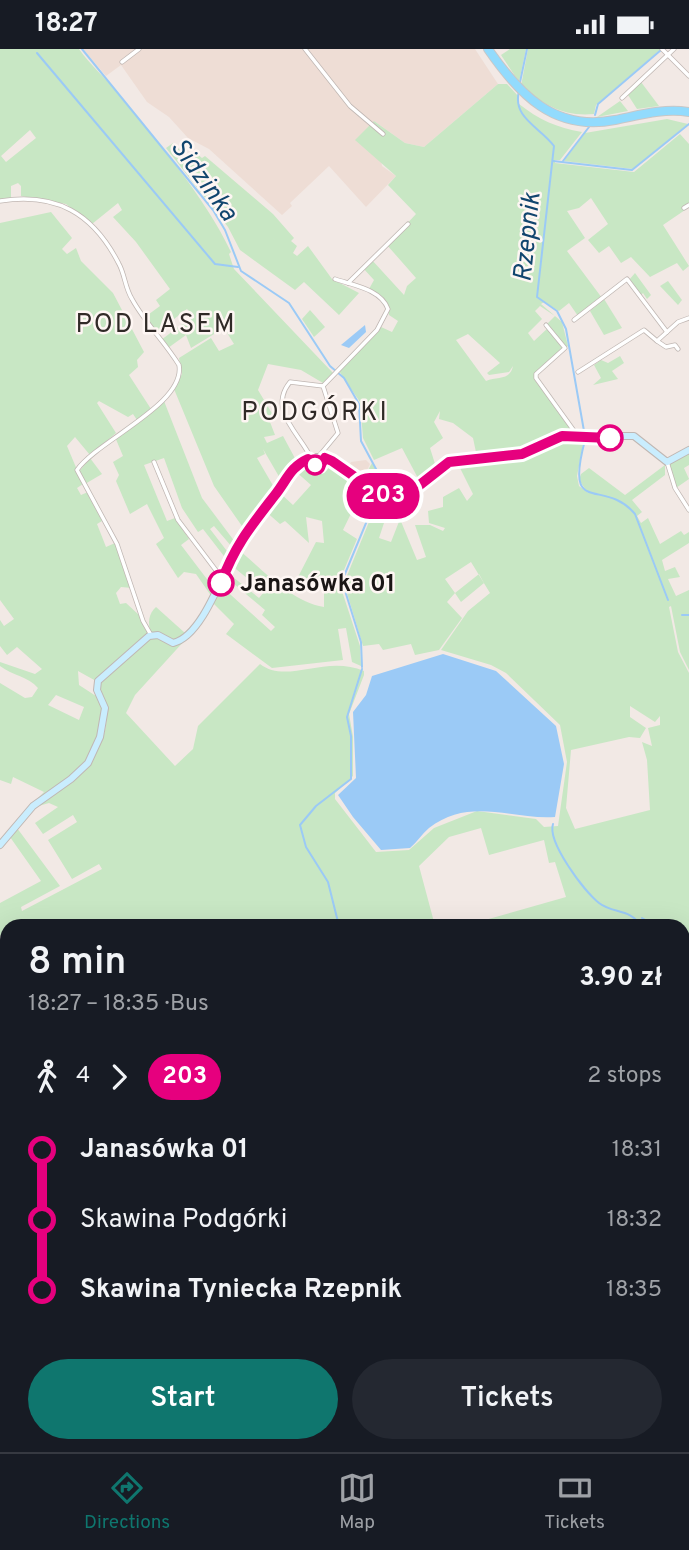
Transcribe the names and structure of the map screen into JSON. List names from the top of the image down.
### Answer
{
  "districts": ["POD LASEM", "PODGÓRKI"],
  "water": ["Sidzinka", "Rzepnik"],
  "places": ["Janasówka 01"],
  "lines": ["bus line 203"],
  "page": {
    "status": "18:27",
    "on_map": "203",
    "heading": ["8 min", "18:27 – 18:35 · Bus", "3.90 zł"],
    "legs": ["4", "203", "2 stops"],
    "list": [
      {
        "name": "Janasówka 01",
        "value": "18:31"
      },
      {
        "name": "Skawina Podgórki",
        "value": "18:32"
      },
      {
        "name": "Skawina Tyniecka Rzepnik",
        "value": "18:35"
      }
    ],
    "buttons": ["Start", "Tickets"],
    "tabs": ["Directions", "Map", "Tickets"]
  }
}
